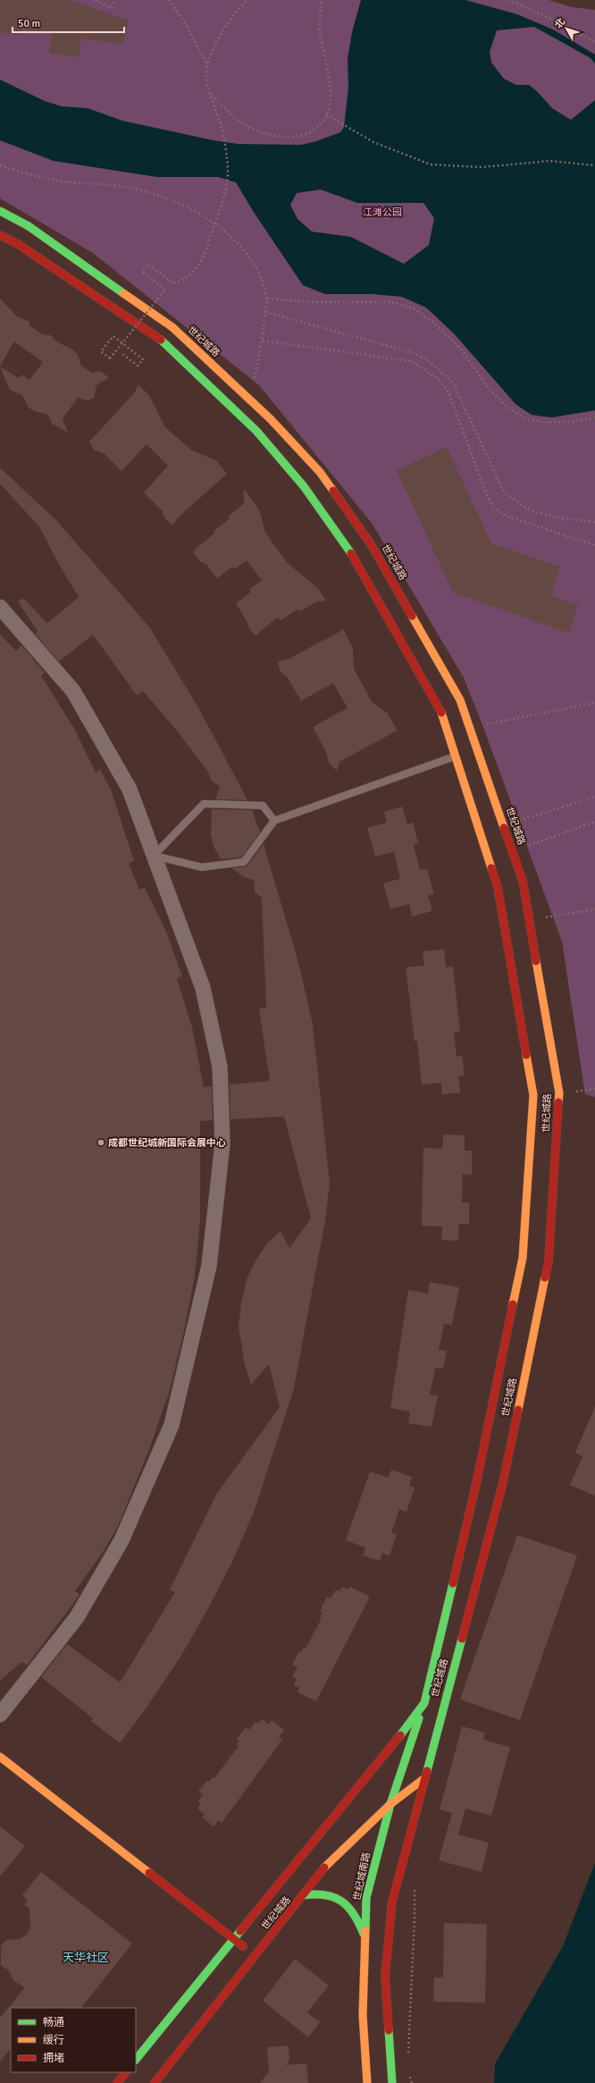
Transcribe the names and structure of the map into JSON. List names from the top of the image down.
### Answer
{
  "streets": {
    "main road": ["世纪城路", "世纪城南路"]
  },
  "crossings": [
    ["世纪城路", "世纪城南路"]
  ],
  "districts": ["天华社区"],
  "parks": ["江滩公园"],
  "places": ["成都世纪城新国际会展中心"],
  "legend": ["畅通", "缓行", "拥堵"],
  "scale_bar": "50 m",
  "north": "top left"
}
